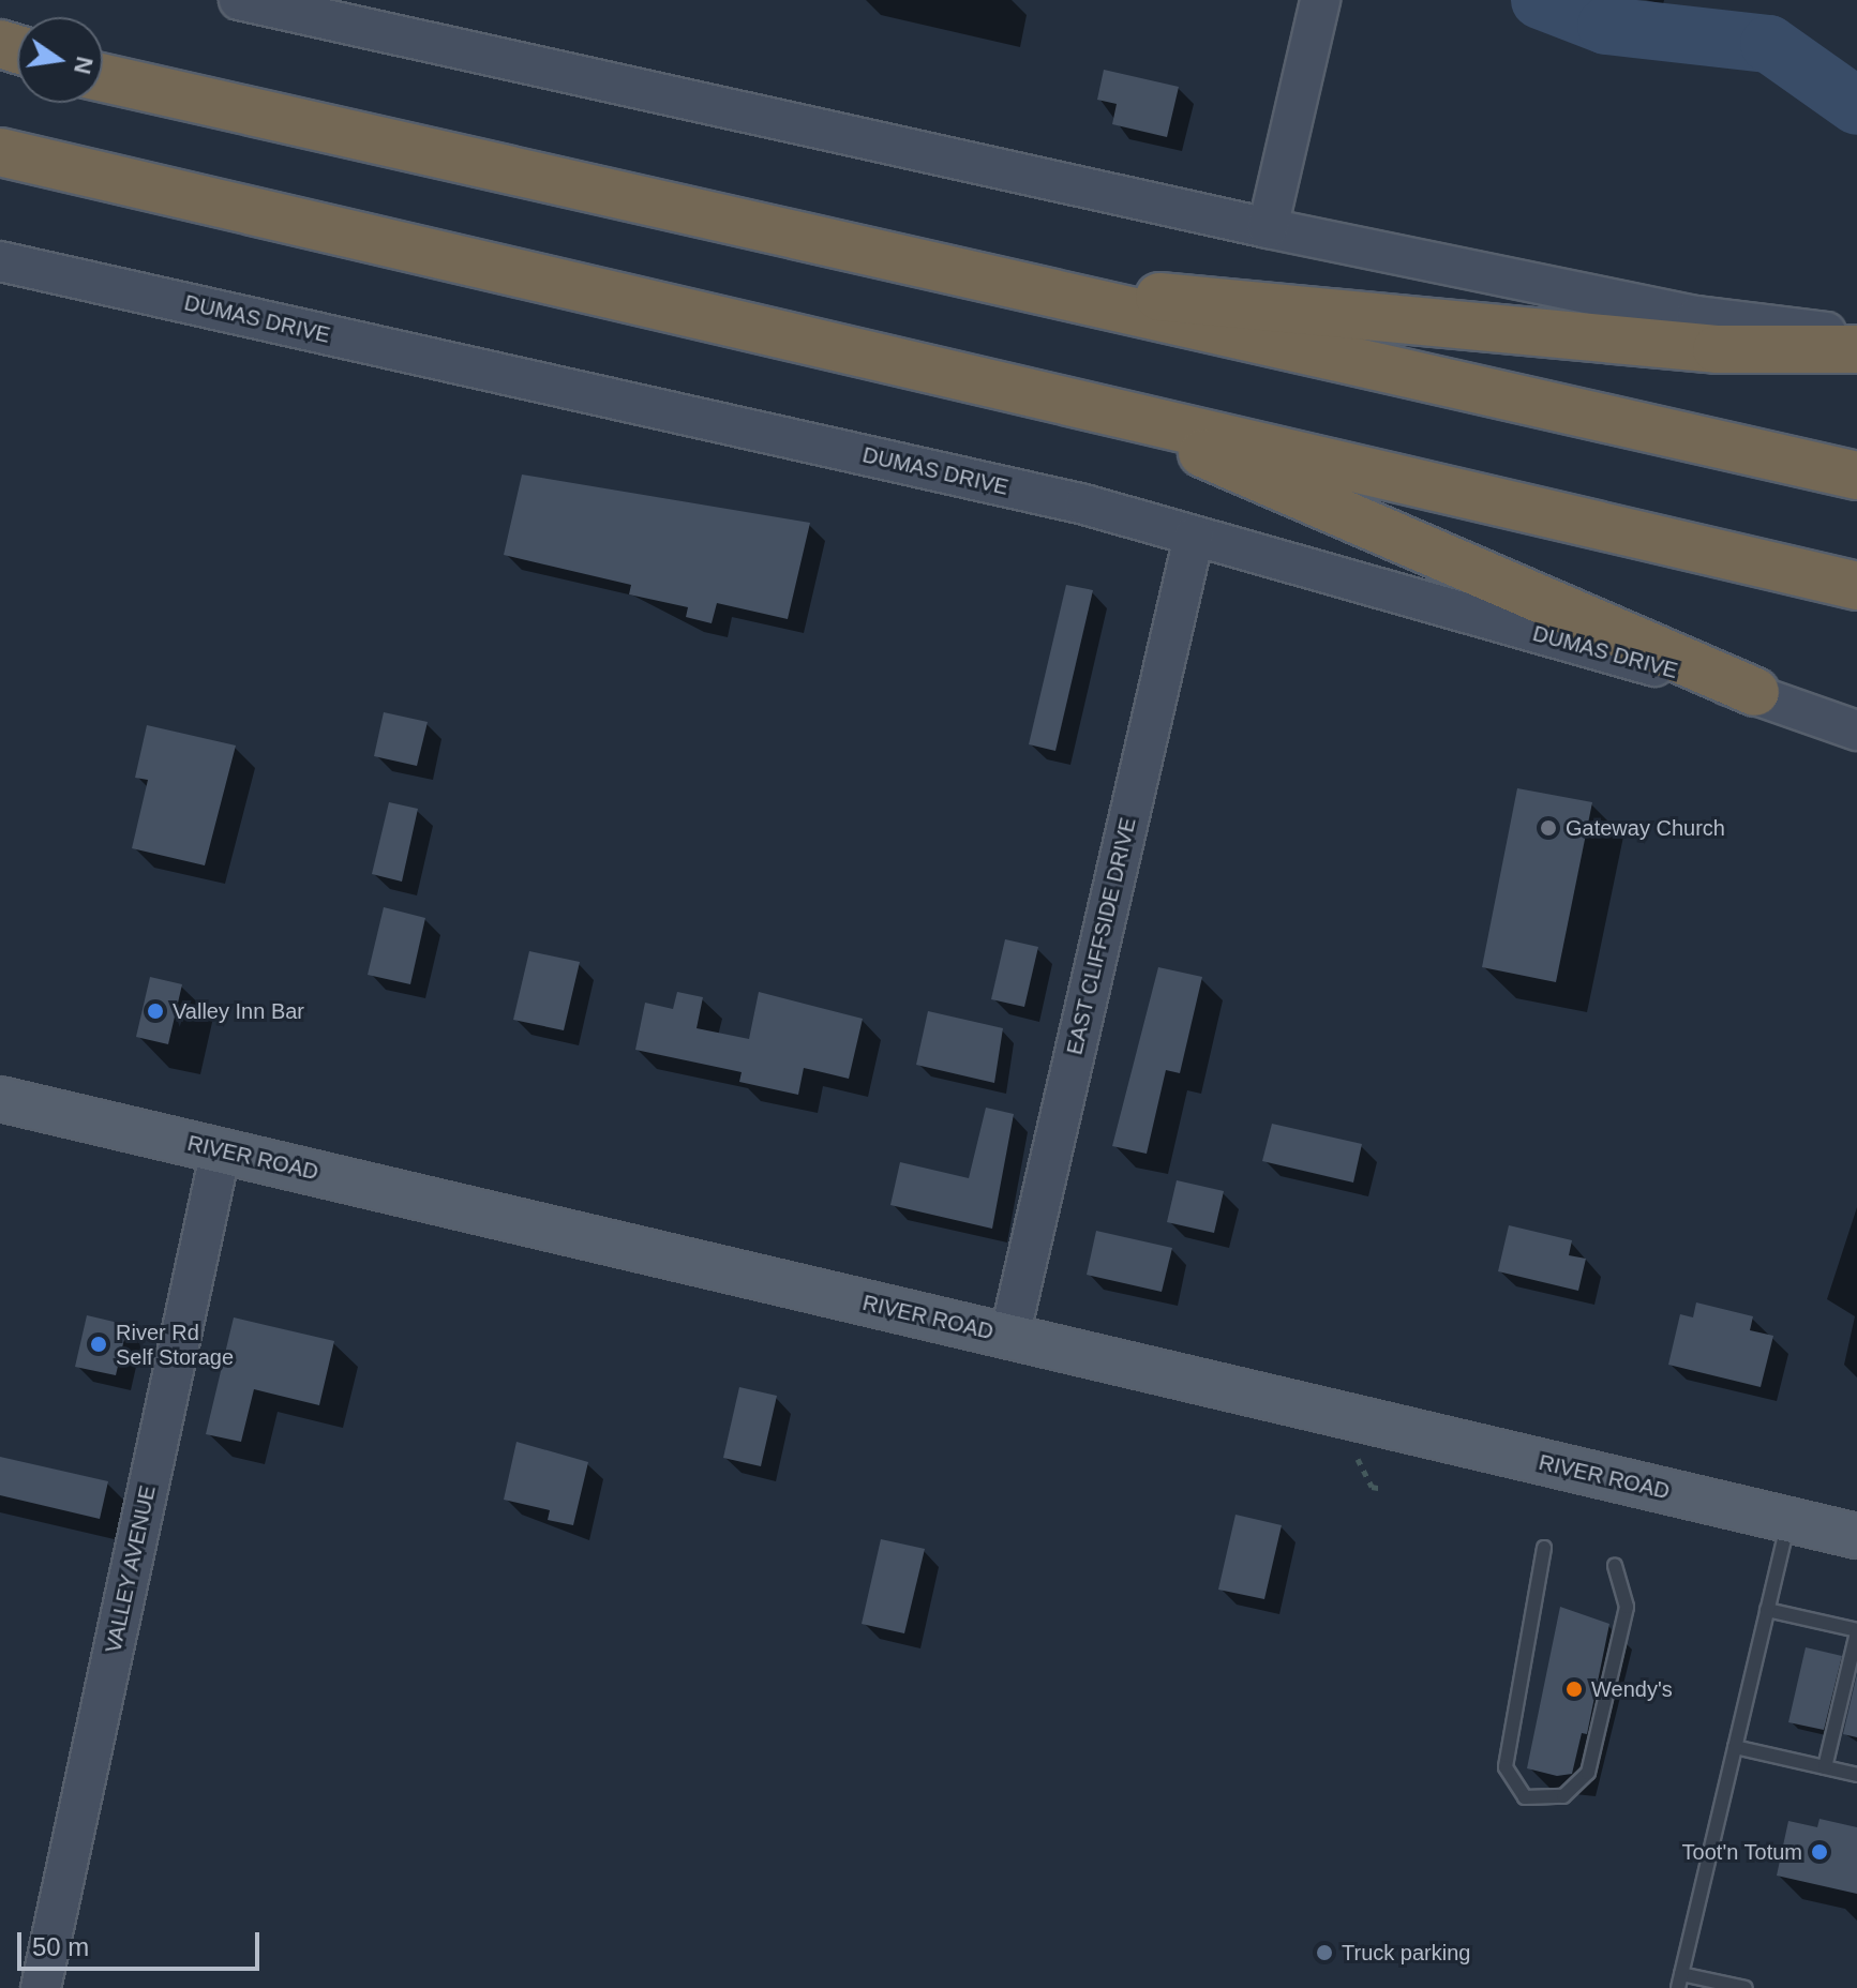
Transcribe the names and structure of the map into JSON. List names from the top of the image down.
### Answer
{
  "streets": {
    "main road": [
      "DUMAS DRIVE",
      "EAST CLIFFSIDE DRIVE",
      "RIVER ROAD",
      "VALLEY AVENUE"
    ]
  },
  "crossings": [
    ["DUMAS DRIVE", "EAST CLIFFSIDE DRIVE"],
    ["EAST CLIFFSIDE DRIVE", "RIVER ROAD"],
    ["RIVER ROAD", "VALLEY AVENUE"]
  ],
  "places": [
    "Gateway Church",
    "Valley Inn Bar",
    "River Rd Self Storage",
    "Wendy's",
    "Toot'n Totum",
    "Truck parking"
  ],
  "scale_bar": "50 m",
  "north": "right"
}
